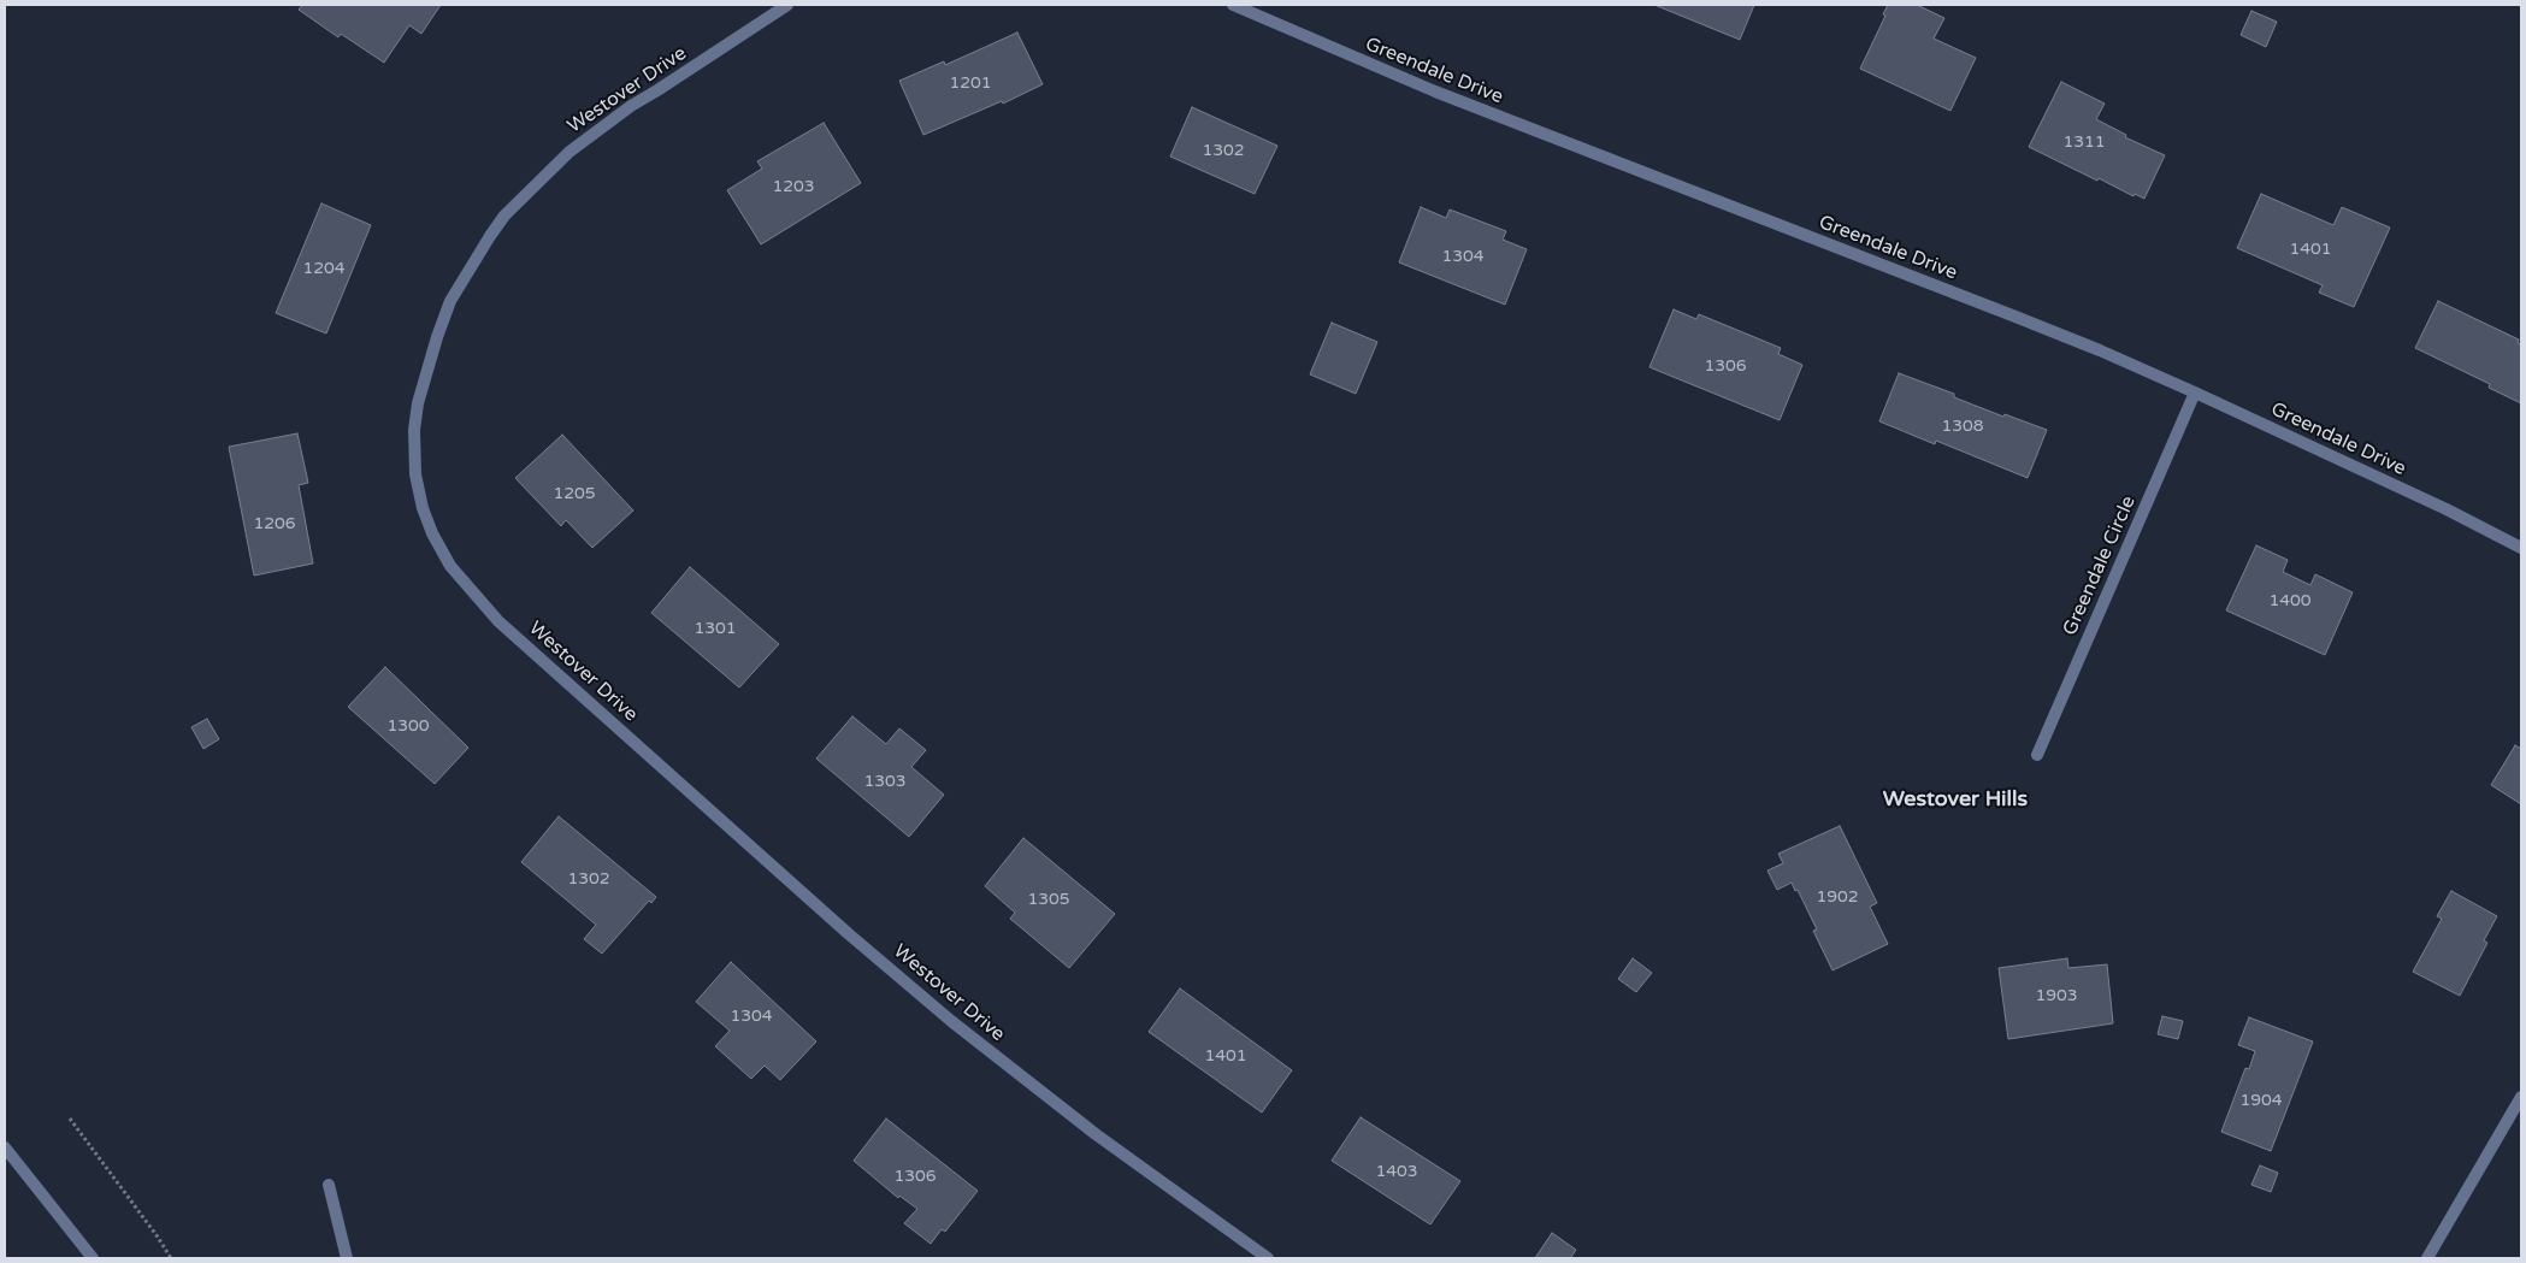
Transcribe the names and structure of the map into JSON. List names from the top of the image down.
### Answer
{
  "streets": {
    "street": ["Greendale Drive", "Westover Drive", "Greendale Circle"]
  },
  "crossings": [
    ["Greendale Drive", "Greendale Circle"]
  ],
  "districts": ["Westover Hills"],
  "house_numbers": [
    "1201",
    "1311",
    "1302",
    "1203",
    "1401",
    "1304",
    "1204",
    "1306",
    "1308",
    "1205",
    "1206",
    "1400",
    "1301",
    "1300",
    "1303",
    "1302",
    "1902",
    "1305",
    "1903",
    "1304",
    "1401",
    "1904",
    "1403",
    "1306"
  ]
}
